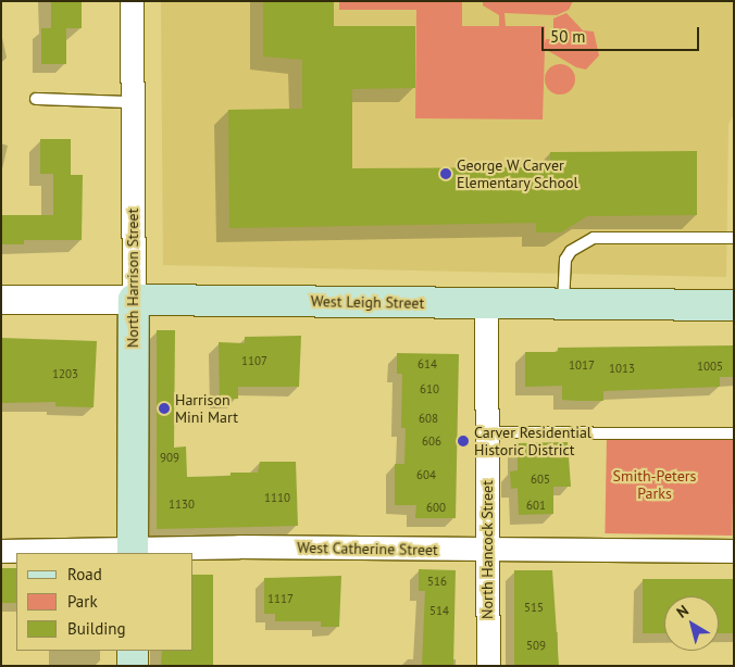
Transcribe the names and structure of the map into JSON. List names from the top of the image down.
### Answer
{
  "streets": {
    "main road": ["North Harrison Street", "West Leigh Street"],
    "street": ["West Catherine Street", "North Hancock Street"]
  },
  "crossings": [
    ["North Harrison Street", "West Leigh Street"],
    ["North Harrison Street", "West Catherine Street"],
    ["West Leigh Street", "North Hancock Street"],
    ["West Catherine Street", "North Hancock Street"]
  ],
  "parks": ["Smith-Peters Parks"],
  "places": ["George W Carver Elementary School", "Harrison Mini Mart", "Carver Residential Historic District"],
  "house_numbers": [
    "1107",
    "614",
    "1017",
    "1005",
    "1013",
    "1203",
    "610",
    "608",
    "606",
    "909",
    "604",
    "605",
    "1110",
    "1130",
    "601",
    "600",
    "516",
    "1117",
    "515",
    "514",
    "509"
  ],
  "legend": ["Road", "Park", "Building"],
  "scale_bar": "50 m",
  "north": "top left"
}
